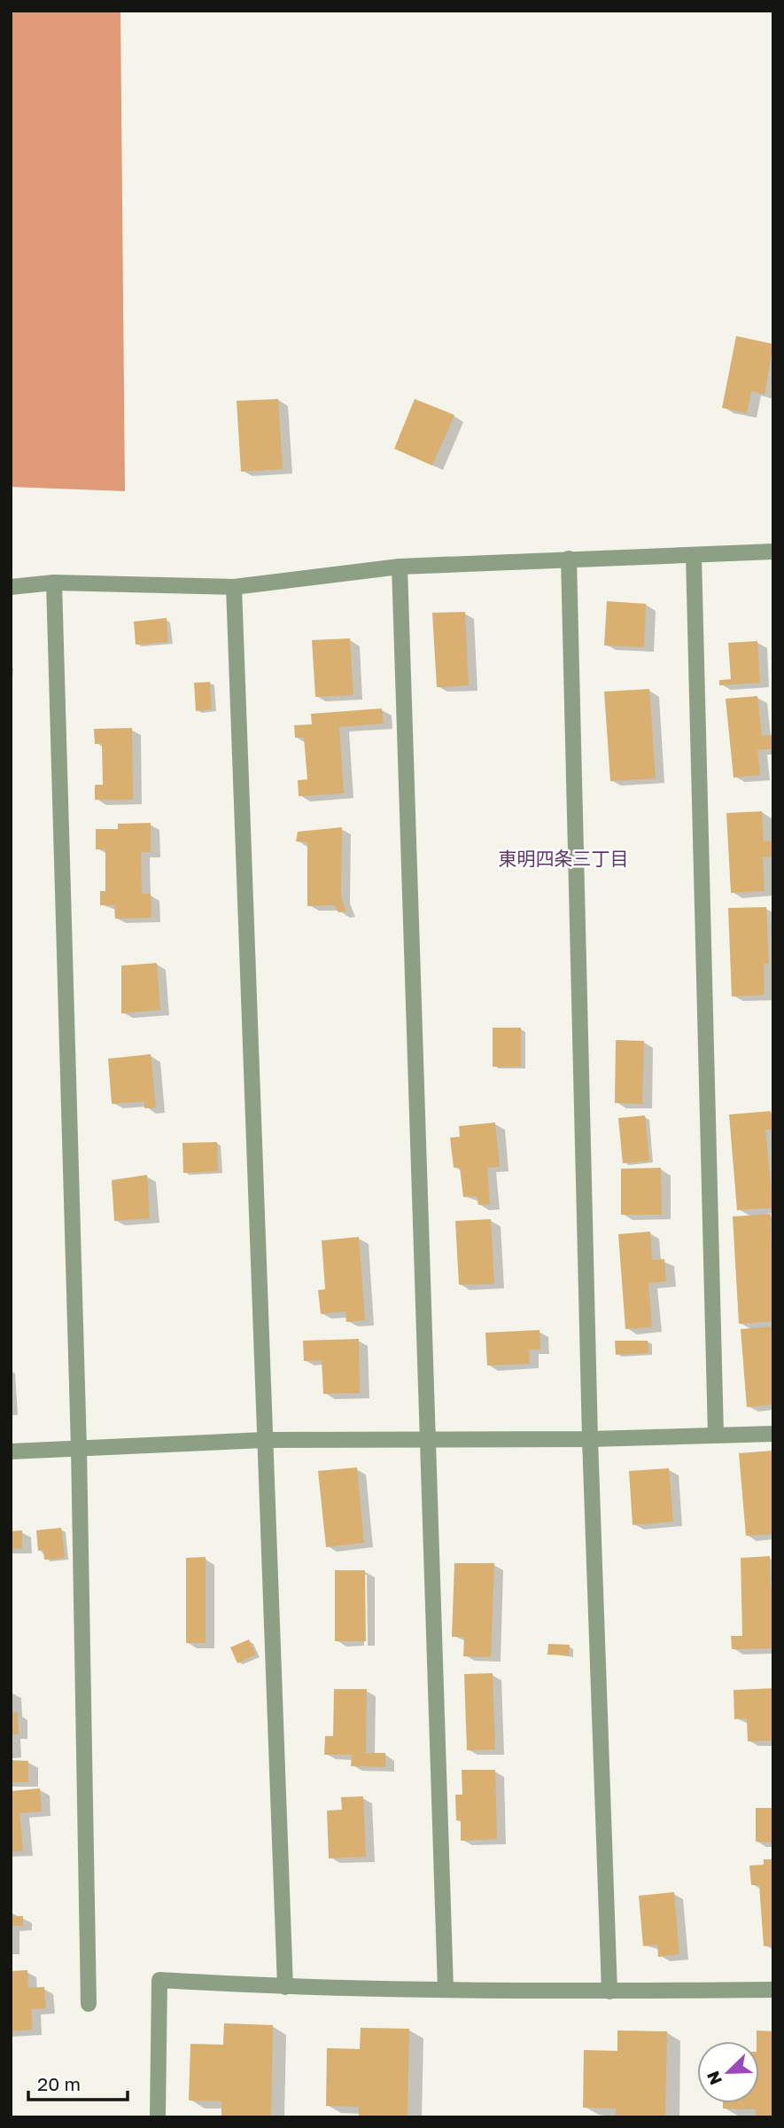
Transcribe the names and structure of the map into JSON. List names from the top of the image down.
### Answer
{
  "districts": ["東明四条三丁目"],
  "scale_bar": "20 m",
  "north": "bottom left"
}
